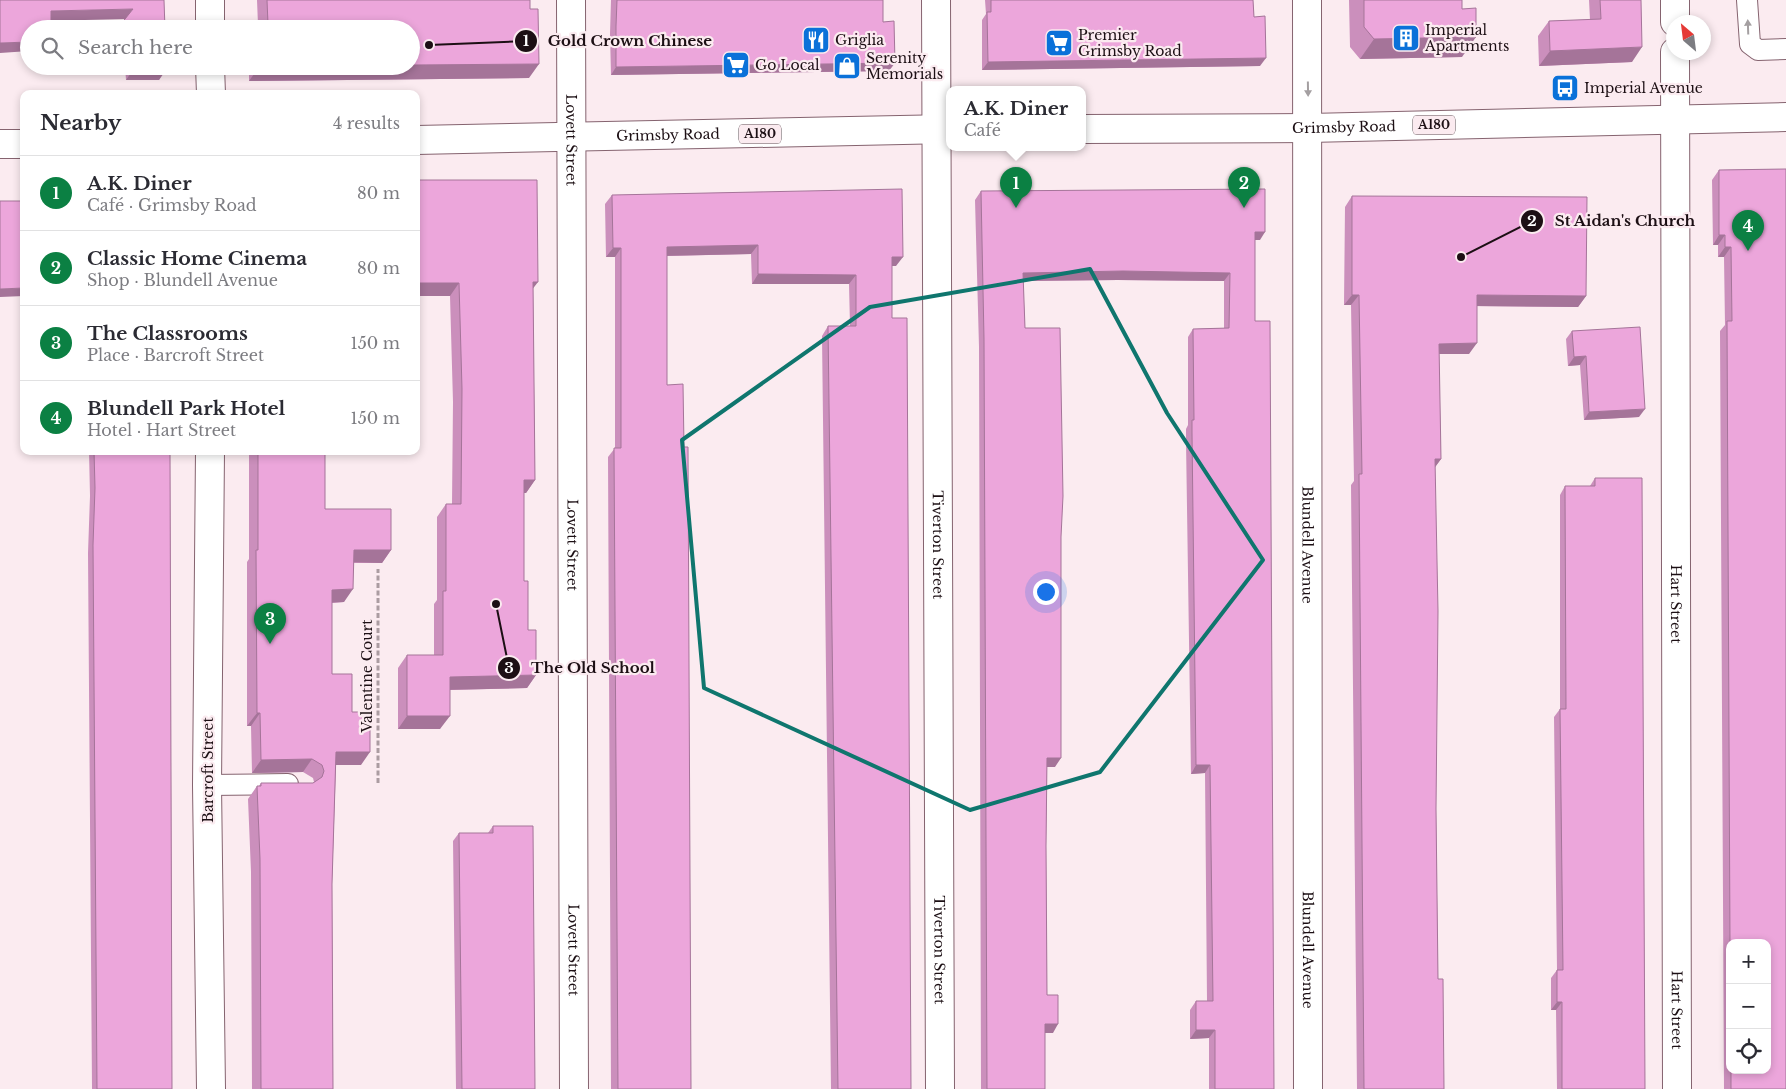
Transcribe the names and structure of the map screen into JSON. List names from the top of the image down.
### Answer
{
  "streets": {
    "street": [
      "A180",
      "Grimsby Road",
      "Lovett Street",
      "Blundell Avenue",
      "Tiverton Street",
      "Hart Street",
      "Barcroft Street"
    ],
    "path": ["Valentine Court"]
  },
  "crossings": [
    ["Grimsby Road", "Lovett Street"],
    ["Grimsby Road", "Blundell Avenue"],
    ["Grimsby Road", "Tiverton Street"],
    ["Grimsby Road", "Hart Street"]
  ],
  "places": {
    "building": ["Imperial Apartments"],
    "restaurant": ["Griglia"],
    "supermarket": ["Premier Grimsby Road", "Go Local"],
    "other": ["Gold Crown Chinese", "St Aidan's Church", "The Old School"],
    "shop": ["Serenity Memorials"],
    "bus stop": ["Imperial Avenue"]
  },
  "north": "top left",
  "page": {
    "search": "Search here",
    "popup": ["A.K. Diner", "Café"],
    "heading": ["Nearby", "4 results"],
    "list": [
      {
        "mark": "1",
        "name": "A.K. Diner",
        "note": "Café · Grimsby Road",
        "value": "80 m"
      },
      {
        "mark": "2",
        "name": "Classic Home Cinema",
        "note": "Shop · Blundell Avenue",
        "value": "80 m"
      },
      {
        "mark": "3",
        "name": "The Classrooms",
        "note": "Place · Barcroft Street",
        "value": "150 m"
      },
      {
        "mark": "4",
        "name": "Blundell Park Hotel",
        "note": "Hotel · Hart Street",
        "value": "150 m"
      }
    ],
    "pins": [
      "1",
      "2",
      "4",
      "3"
    ],
    "map_buttons": ["+", "−"]
  }
}
